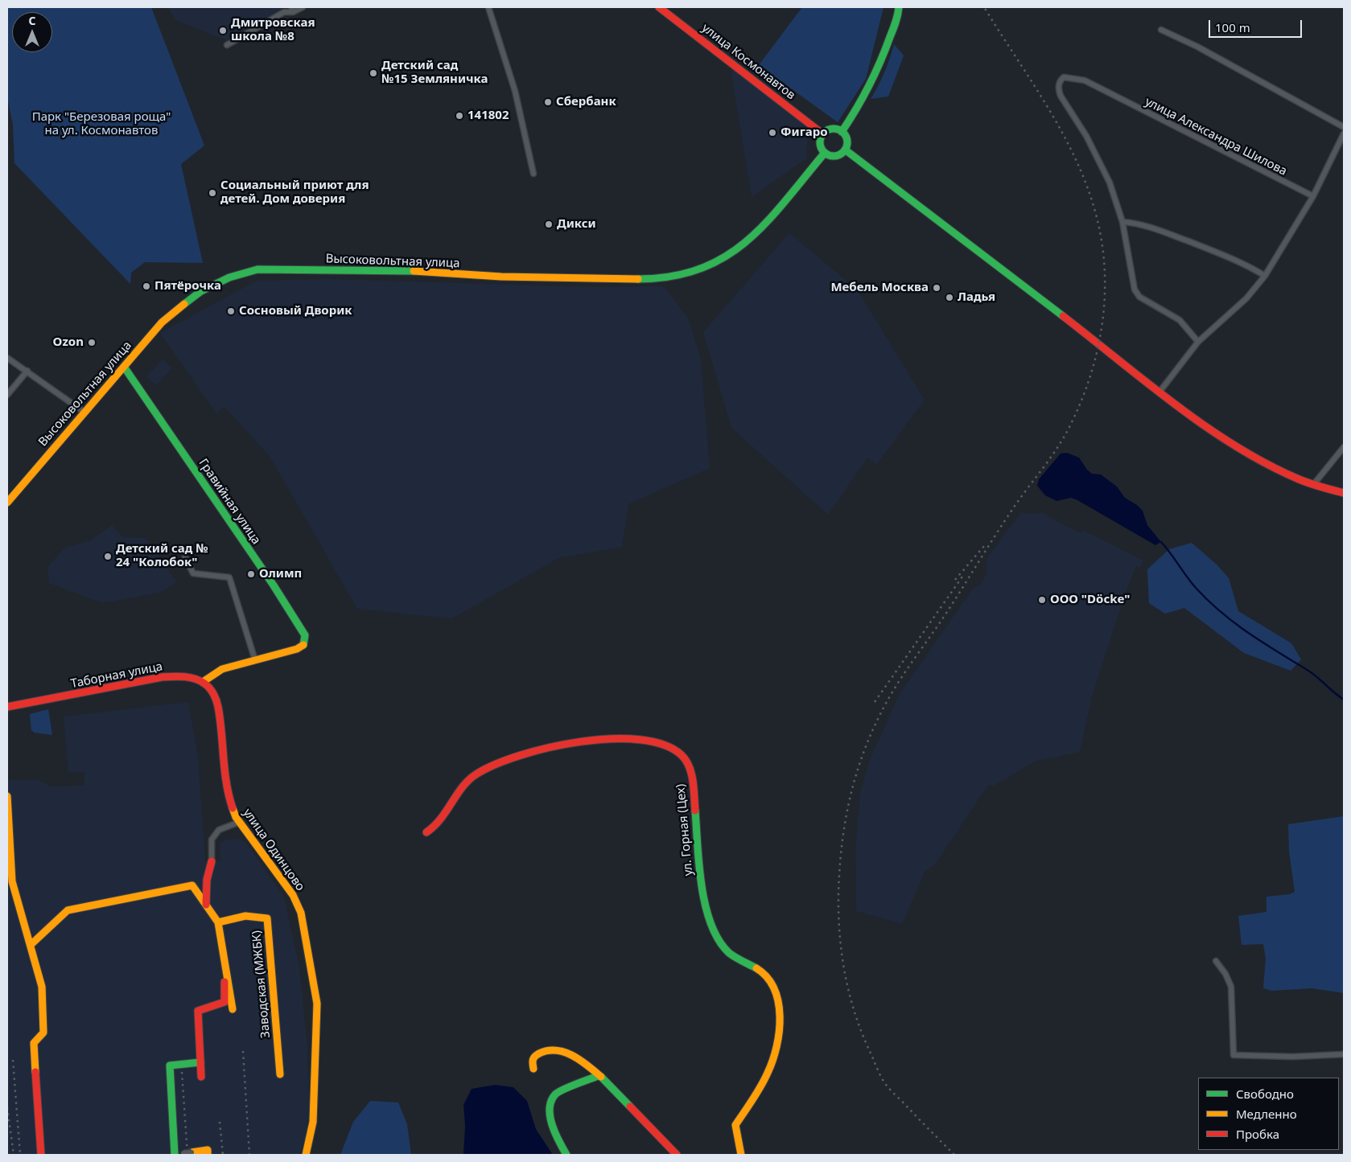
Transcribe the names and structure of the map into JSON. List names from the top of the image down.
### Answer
{
  "streets": {
    "street": [
      "улица Космонавтов",
      "улица Александра Шилова",
      "Высоковольтная улица",
      "Гравийная улица",
      "Таборная улица",
      "ул. Горная (Цех)",
      "улица Одинцово",
      "Заводская (МЖБК)"
    ]
  },
  "crossings": [
    ["улица Космонавтов", "Высоковольтная улица"],
    ["Высоковольтная улица", "Гравийная улица"],
    ["Таборная улица", "улица Одинцово"]
  ],
  "parks": ["Парк \"Березовая роща\" на ул. Космонавтов"],
  "places": [
    "Дмитровская школа №8",
    "Детский сад №15 Земляничка",
    "Сбербанк",
    "141802",
    "Фигаро",
    "Социальный приют для детей. Дом доверия",
    "Дикси",
    "Пятёрочка",
    "Мебель Москва",
    "Ладья",
    "Сосновый Дворик",
    "Ozon",
    "Детский сад № 24 \"Колобок\"",
    "Олимп",
    "ООО \"Döcke\""
  ],
  "legend": ["Свободно", "Медленно", "Пробка"],
  "scale_bar": "100 m",
  "north": "top"
}
